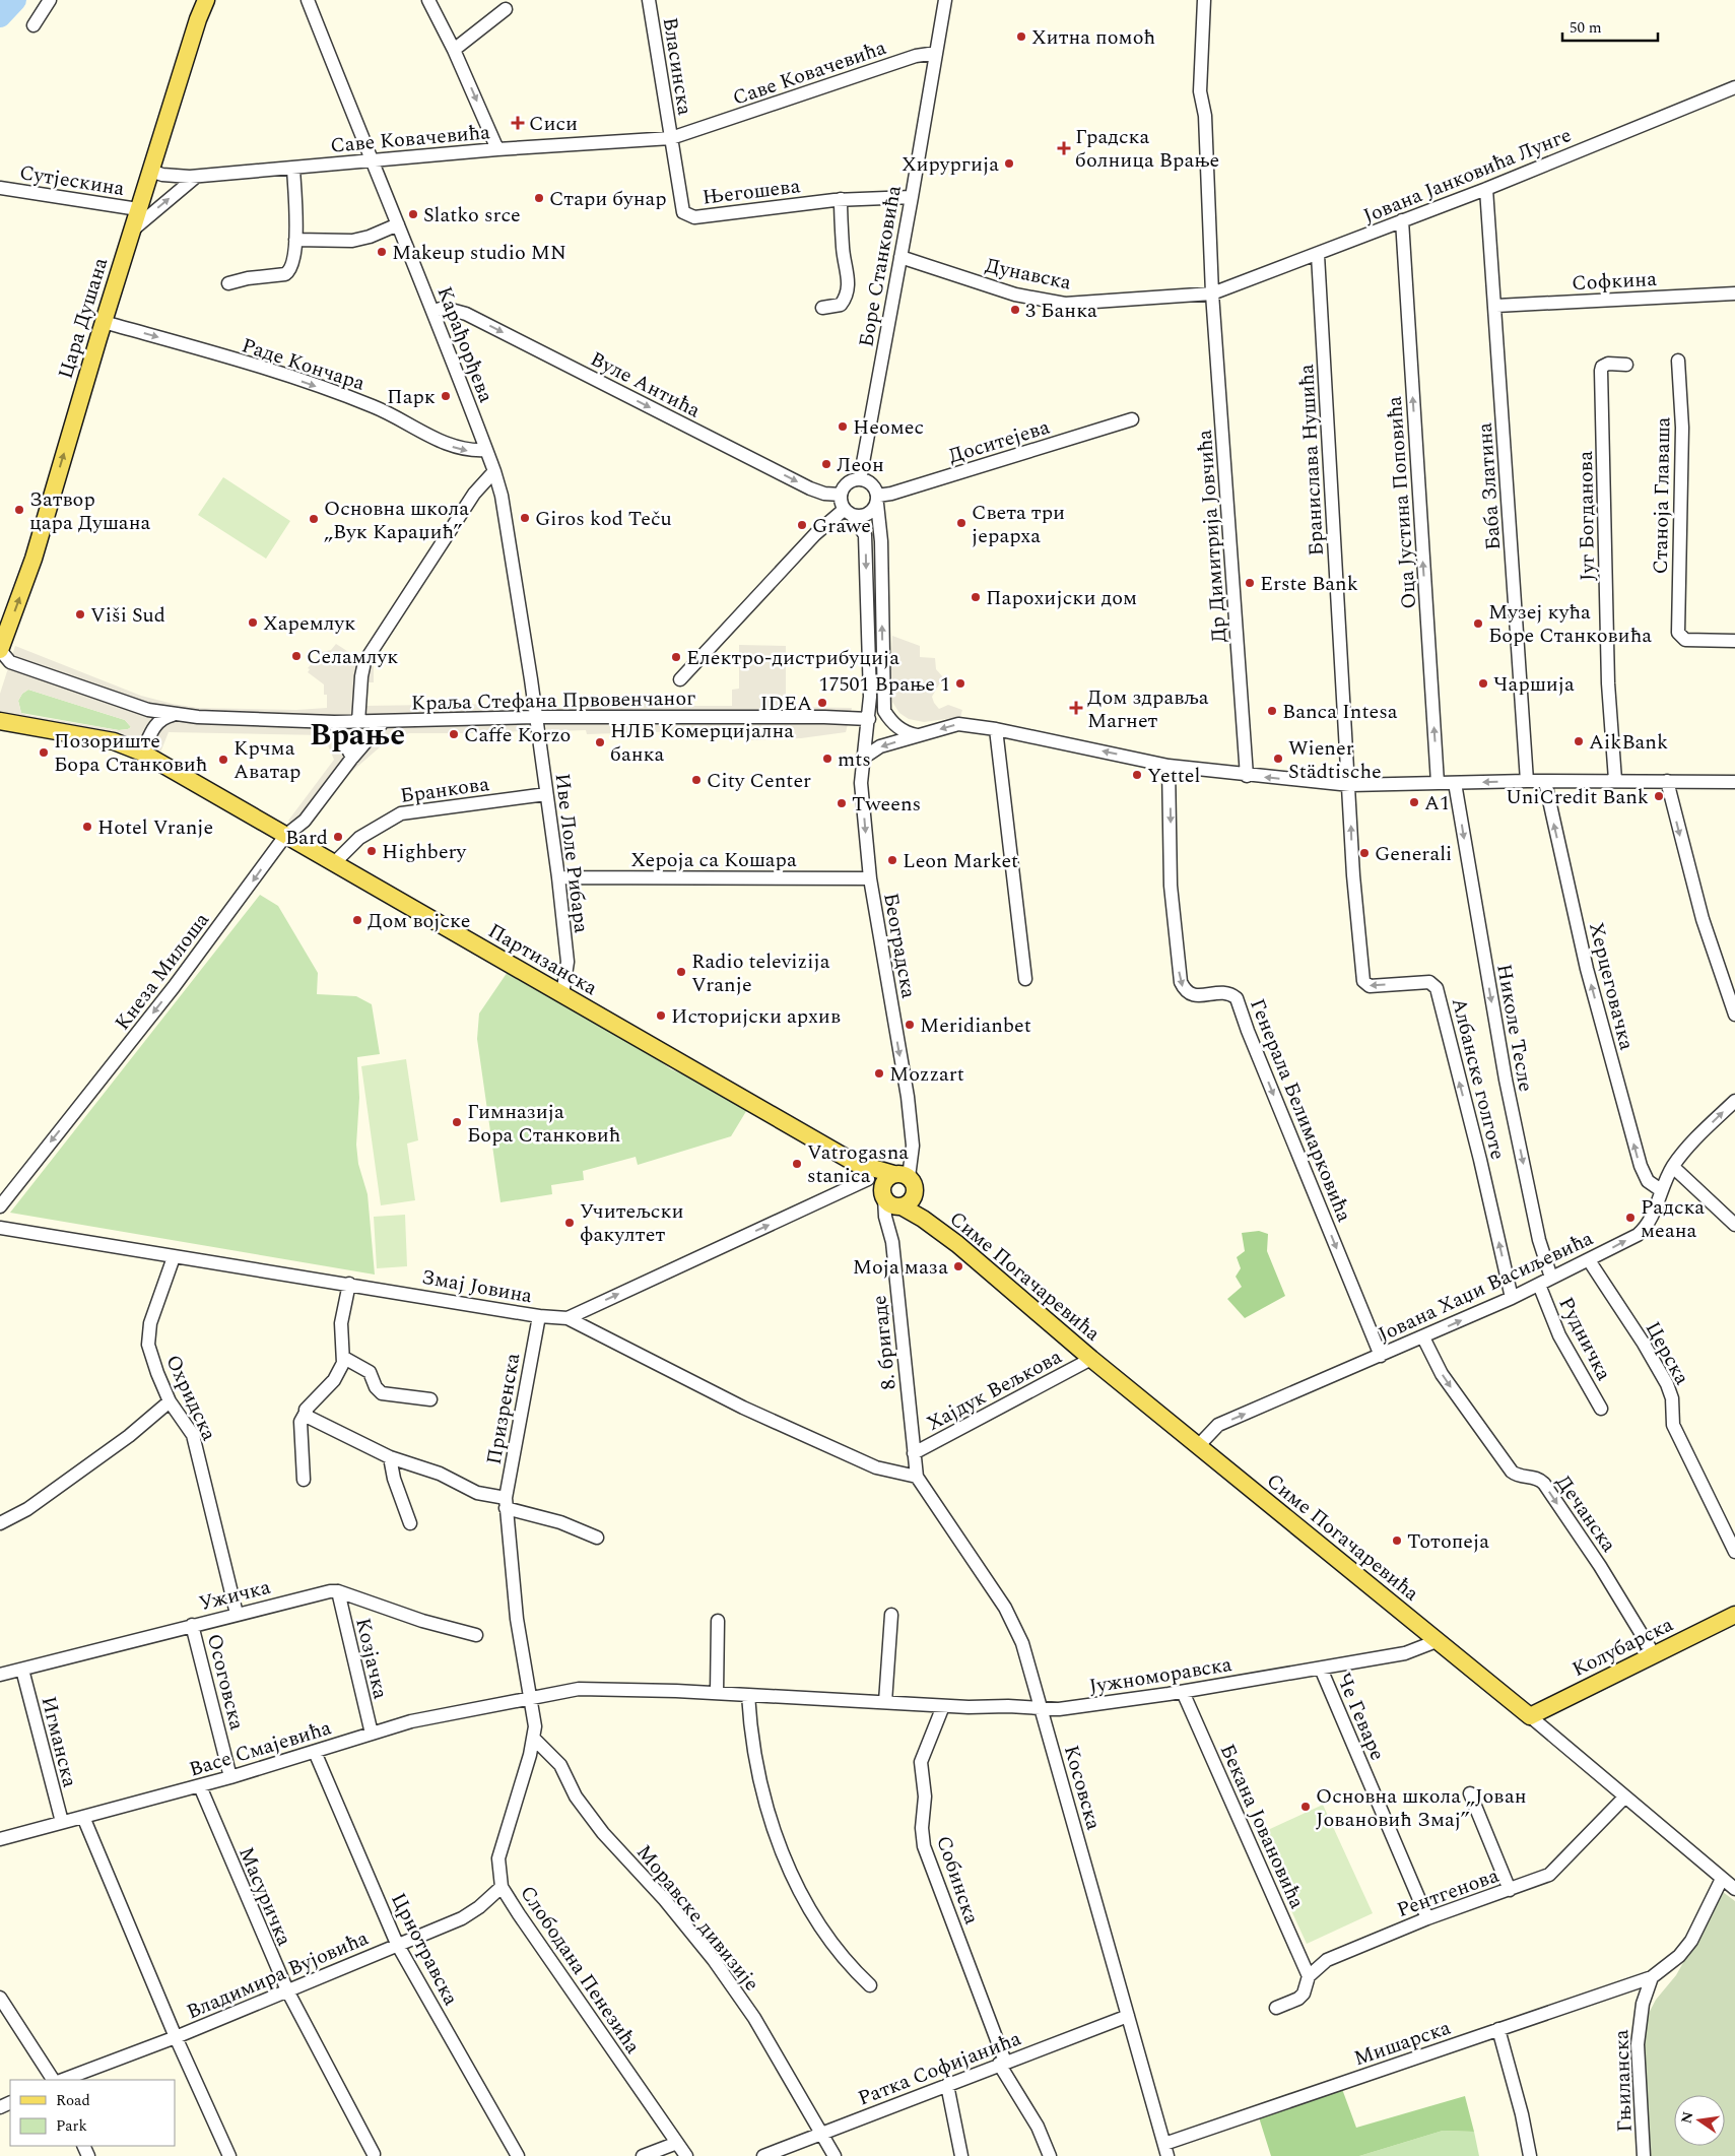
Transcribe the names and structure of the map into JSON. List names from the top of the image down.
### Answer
{
  "streets": {
    "main road": [
      "Цара Душана",
      "Партизанска",
      "Симе Погачаревића",
      "Колубарска"
    ],
    "street": [
      "Власинска",
      "Саве Ковачевића",
      "Јована Јанковића Лунге",
      "Сутјескина",
      "Његошева",
      "Боре Станковића",
      "Дунавска",
      "Софкина",
      "Карађорђева",
      "Раде Кончара",
      "Вуле Антића",
      "Доситејева",
      "Бранислава Нушића",
      "Баба Златина",
      "Станоја Главаша",
      "Оца Јустина Поповића",
      "Југ Богданова",
      "Др Димитрија Јовчића",
      "Краља Стефана Првовенчаног",
      "Бранкова",
      "Иве Лоле Рибара",
      "Хероја са Кошара",
      "Београдска",
      "Кнеза Милоша",
      "Херцеговачка",
      "Николе Тесле",
      "Албанске голготе",
      "Генерала Белимарковића",
      "Змај Јовина",
      "Јована Хаџи Васиљевића",
      "Рудничка",
      "8. бригаде",
      "Церска",
      "Хајдук Вељкова",
      "Охридска",
      "Призренска",
      "Дечанска",
      "Ужичка",
      "Козјачка",
      "Јужноморавска",
      "Осоговска",
      "Че Геваре",
      "Игманска",
      "Васе Смајевића",
      "Косовска",
      "Бекана Јовановића",
      "Собинска",
      "Рентгенова",
      "Масуричка",
      "Моравске дивизије",
      "Црнотравска",
      "Слободана Пенезића",
      "Владимира Вујовића",
      "Мишарска",
      "Ратка Софијанића",
      "Гњиланска"
    ]
  },
  "crossings": [
    ["Власинска", "Саве Ковачевића"],
    ["Власинска", "Његошева"],
    ["Саве Ковачевића", "Његошева"],
    ["Саве Ковачевића", "Боре Станковића"],
    ["Саве Ковачевића", "Цара Душана"],
    ["Саве Ковачевића", "Карађорђева"],
    ["Јована Јанковића Лунге", "Дунавска"],
    ["Јована Јанковића Лунге", "Бранислава Нушића"],
    ["Јована Јанковића Лунге", "Баба Златина"],
    ["Јована Јанковића Лунге", "Оца Јустина Поповића"],
    ["Јована Јанковића Лунге", "Др Димитрија Јовчића"],
    ["Сутјескина", "Цара Душана"],
    ["Његошева", "Боре Станковића"],
    ["Боре Станковића", "Дунавска"],
    ["Боре Станковића", "Вуле Антића"],
    ["Боре Станковића", "Доситејева"],
    ["Боре Станковића", "Београдска"],
    ["Дунавска", "Др Димитрија Јовчића"],
    ["Софкина", "Баба Златина"],
    ["Цара Душана", "Раде Кончара"],
    ["Цара Душана", "Краља Стефана Првовенчаног"],
    ["Карађорђева", "Раде Кончара"],
    ["Карађорђева", "Вуле Антића"],
    ["Карађорђева", "Краља Стефана Првовенчаног"],
    ["Карађорђева", "Иве Лоле Рибара"],
    ["Вуле Антића", "Доситејева"],
    ["Вуле Антића", "Београдска"],
    ["Доситејева", "Београдска"],
    ["Бранислава Нушића", "Албанске голготе"],
    ["Краља Стефана Првовенчаног", "Иве Лоле Рибара"],
    ["Краља Стефана Првовенчаног", "Београдска"],
    ["Краља Стефана Првовенчаног", "Кнеза Милоша"],
    ["Бранкова", "Иве Лоле Рибара"],
    ["Бранкова", "Партизанска"],
    ["Иве Лоле Рибара", "Хероја са Кошара"],
    ["Иве Лоле Рибара", "Партизанска"],
    ["Хероја са Кошара", "Београдска"],
    ["Београдска", "Партизанска"],
    ["Београдска", "Симе Погачаревића"],
    ["Партизанска", "Кнеза Милоша"],
    ["Партизанска", "Симе Погачаревића"],
    ["Партизанска", "8. бригаде"],
    ["Херцеговачка", "Јована Хаџи Васиљевића"],
    ["Николе Тесле", "Јована Хаџи Васиљевића"],
    ["Албанске голготе", "Јована Хаџи Васиљевића"],
    ["Генерала Белимарковића", "Јована Хаџи Васиљевића"],
    ["Симе Погачаревића", "Јована Хаџи Васиљевића"],
    ["Симе Погачаревића", "8. бригаде"],
    ["Симе Погачаревића", "Хајдук Вељкова"],
    ["Симе Погачаревића", "Колубарска"],
    ["Симе Погачаревића", "Јужноморавска"],
    ["Симе Погачаревића", "Рентгенова"],
    ["Змај Јовина", "Охридска"],
    ["Змај Јовина", "Призренска"],
    ["Змај Јовина", "Косовска"],
    ["Јована Хаџи Васиљевића", "Рудничка"],
    ["Јована Хаџи Васиљевића", "Церска"],
    ["Јована Хаџи Васиљевића", "Дечанска"],
    ["8. бригаде", "Хајдук Вељкова"],
    ["8. бригаде", "Косовска"],
    ["Хајдук Вељкова", "Косовска"],
    ["Охридска", "Ужичка"],
    ["Призренска", "Јужноморавска"],
    ["Призренска", "Васе Смајевића"],
    ["Призренска", "Слободана Пенезића"],
    ["Дечанска", "Колубарска"],
    ["Ужичка", "Козјачка"],
    ["Ужичка", "Осоговска"],
    ["Ужичка", "Игманска"],
    ["Козјачка", "Васе Смајевића"],
    ["Јужноморавска", "Че Геваре"],
    ["Јужноморавска", "Васе Смајевића"],
    ["Јужноморавска", "Косовска"],
    ["Јужноморавска", "Бекана Јовановића"],
    ["Јужноморавска", "Собинска"],
    ["Јужноморавска", "Слободана Пенезића"],
    ["Осоговска", "Васе Смајевића"],
    ["Че Геваре", "Рентгенова"],
    ["Игманска", "Васе Смајевића"],
    ["Васе Смајевића", "Масуричка"],
    ["Васе Смајевића", "Црнотравска"],
    ["Васе Смајевића", "Слободана Пенезића"],
    ["Косовска", "Мишарска"],
    ["Косовска", "Ратка Софијанића"],
    ["Бекана Јовановића", "Рентгенова"],
    ["Собинска", "Ратка Софијанића"],
    ["Масуричка", "Владимира Вујовића"],
    ["Моравске дивизије", "Слободана Пенезића"],
    ["Моравске дивизије", "Ратка Софијанића"],
    ["Црнотравска", "Владимира Вујовића"],
    ["Слободана Пенезића", "Владимира Вујовића"],
    ["Мишарска", "Гњиланска"]
  ],
  "one_way": [
    "Цара Душана",
    "Раде Кончара",
    "Вуле Антића",
    "Оца Јустина Поповића",
    "Кнеза Милоша",
    "Херцеговачка",
    "Николе Тесле",
    "Албанске голготе",
    "Генерала Белимарковића",
    "Јована Хаџи Васиљевића",
    "Дечанска"
  ],
  "districts": ["Врање"],
  "places": {
    "other": [
      "Хитна помоћ",
      "Хирургија",
      "Стари бунар",
      "Slatko srce",
      "Makeup studio MN",
      "3 Банка",
      "Парк",
      "Неомес",
      "Леон",
      "Затвор цара Душана",
      "Giros kod Teču",
      "Основна школа „Вук Караџић”",
      "Света три јерарха",
      "Grawe",
      "Erste Bank",
      "Парохијски дом",
      "Viši Sud",
      "Харемлук",
      "Музеј кућа Боре Станковића",
      "Селамлук",
      "Електро-дистрибуција",
      "17501 Врање 1",
      "Чаршија",
      "IDEA",
      "Banca Intesa",
      "Caffe Korzo",
      "AikBank",
      "НЛБ Комерцијална банка",
      "Позориште Бора Станковић",
      "mts",
      "Wiener Städtische",
      "Крчма Аватар",
      "Yettel",
      "City Center",
      "UniCredit Bank",
      "A1",
      "Tweens",
      "Hotel Vranje",
      "Bard",
      "Highbery",
      "Generali",
      "Leon Market",
      "Дом војске",
      "Radio televizija Vranje",
      "Историјски архив",
      "Meridianbet",
      "Mozzart",
      "Гимназија Бора Станковић",
      "Vatrogasna stanica",
      "Радска меана",
      "Учитељски факултет",
      "Моја маза",
      "Тотопеја",
      "Основна школа „Јован Јовановић Змај”"
    ],
    "health": ["Сиси", "Градска болница Врање", "Дом здравља Магнет"]
  },
  "legend": ["Road", "Park"],
  "scale_bar": "50 m",
  "north": "left"
}
